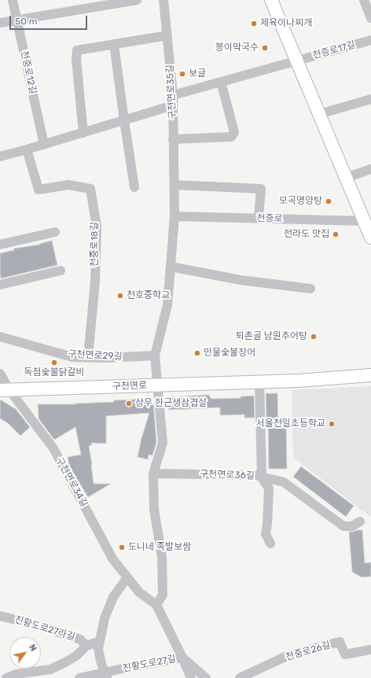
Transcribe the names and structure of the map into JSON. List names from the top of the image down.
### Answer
{
  "streets": {
    "main road": ["구천면로"],
    "street": [
      "천중로17길",
      "천중로12길",
      "구천면로35길",
      "천중로",
      "천중로18길",
      "구천면로29길",
      "구천면로36길",
      "구천면로34길",
      "진황도로27라길",
      "천중로26길",
      "진황도로27길"
    ]
  },
  "crossings": [
    ["구천면로35길", "천중로"],
    ["구천면로35길", "구천면로29길"],
    ["구천면로35길", "구천면로"],
    ["천중로18길", "구천면로29길"],
    ["구천면로", "구천면로34길"],
    ["구천면로34길", "진황도로27길"]
  ],
  "places": [
    "제육이나찌개",
    "봉이막국수",
    "보글",
    "모곡영양탕",
    "전라도 맛집",
    "천호중학교",
    "퇴촌골 남원추어탕",
    "민물숯불장어",
    "독점숯불닭갈비",
    "상우 한근생삼겹살",
    "서울천일초등학교",
    "도니네 족발보쌈"
  ],
  "scale_bar": "50 m",
  "north": "top right"
}
